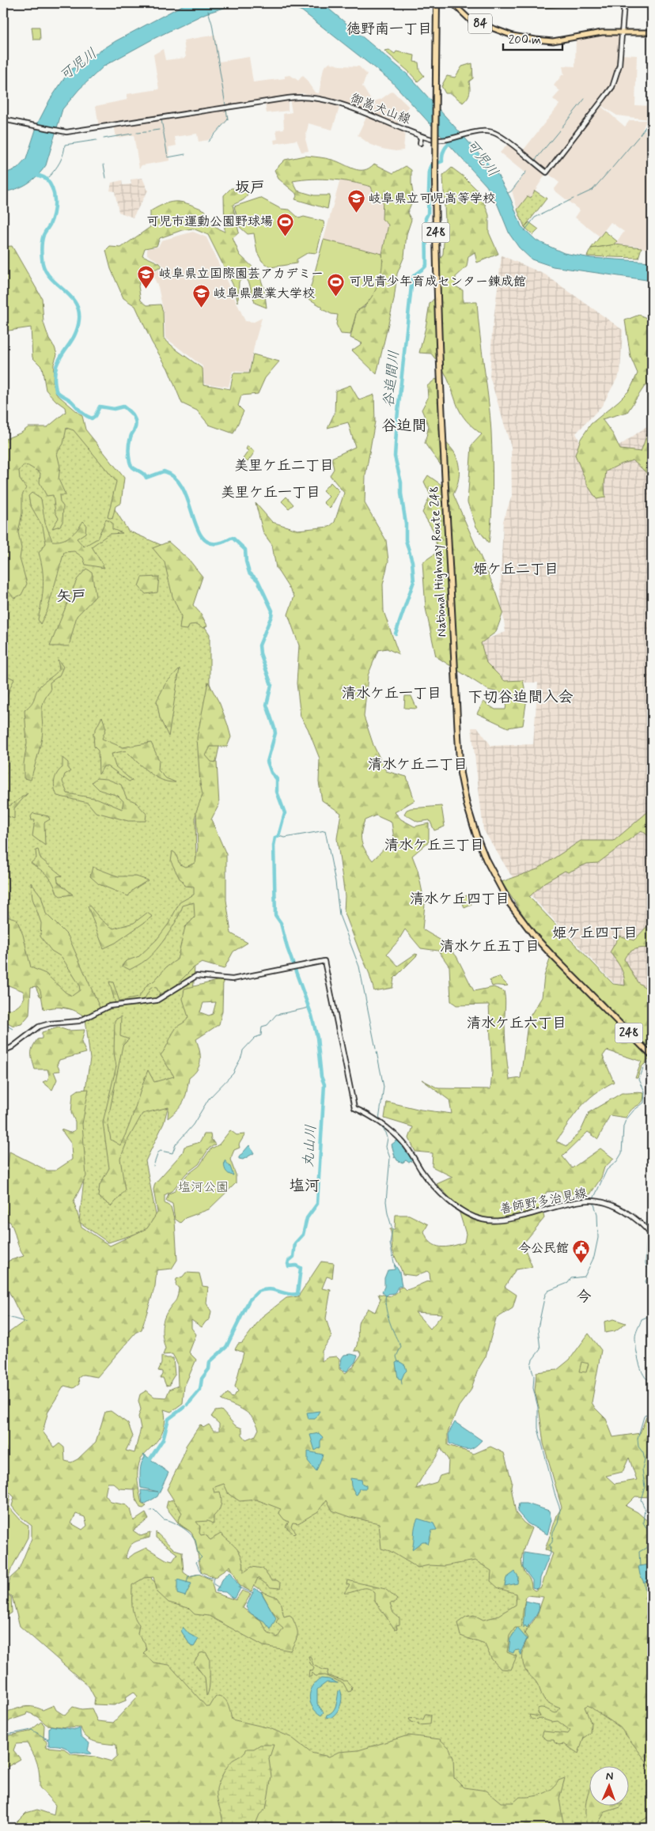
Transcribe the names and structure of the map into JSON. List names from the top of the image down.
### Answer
{
  "streets": {
    "highway": ["248", "National Highway Route 248"],
    "main road": ["84", "御嵩犬山線", "善師野多治見線"]
  },
  "crossings": [
    ["84", "御嵩犬山線"]
  ],
  "districts": [
    "徳野南一丁目",
    "坂戸",
    "谷迫間",
    "美里ケ丘二丁目",
    "美里ケ丘一丁目",
    "姫ケ丘二丁目",
    "矢戸",
    "清水ケ丘一丁目",
    "下切谷迫間入会",
    "清水ケ丘二丁目",
    "清水ケ丘三丁目",
    "清水ケ丘四丁目",
    "姫ケ丘四丁目",
    "清水ケ丘五丁目",
    "清水ケ丘六丁目",
    "塩河",
    "今"
  ],
  "water": ["可児川", "谷追間川", "丸山川"],
  "parks": ["塩河公園"],
  "places": {
    "school or university": ["岐阜県立可児高等学校", "岐阜県立国際園芸アカデミー", "岐阜県農業大学校"],
    "sports": ["可児市運動公園野球場", "可児青少年育成センター錬成館"],
    "public building": ["今公民館"]
  },
  "scale_bar": "200 m",
  "north": "top"
}
